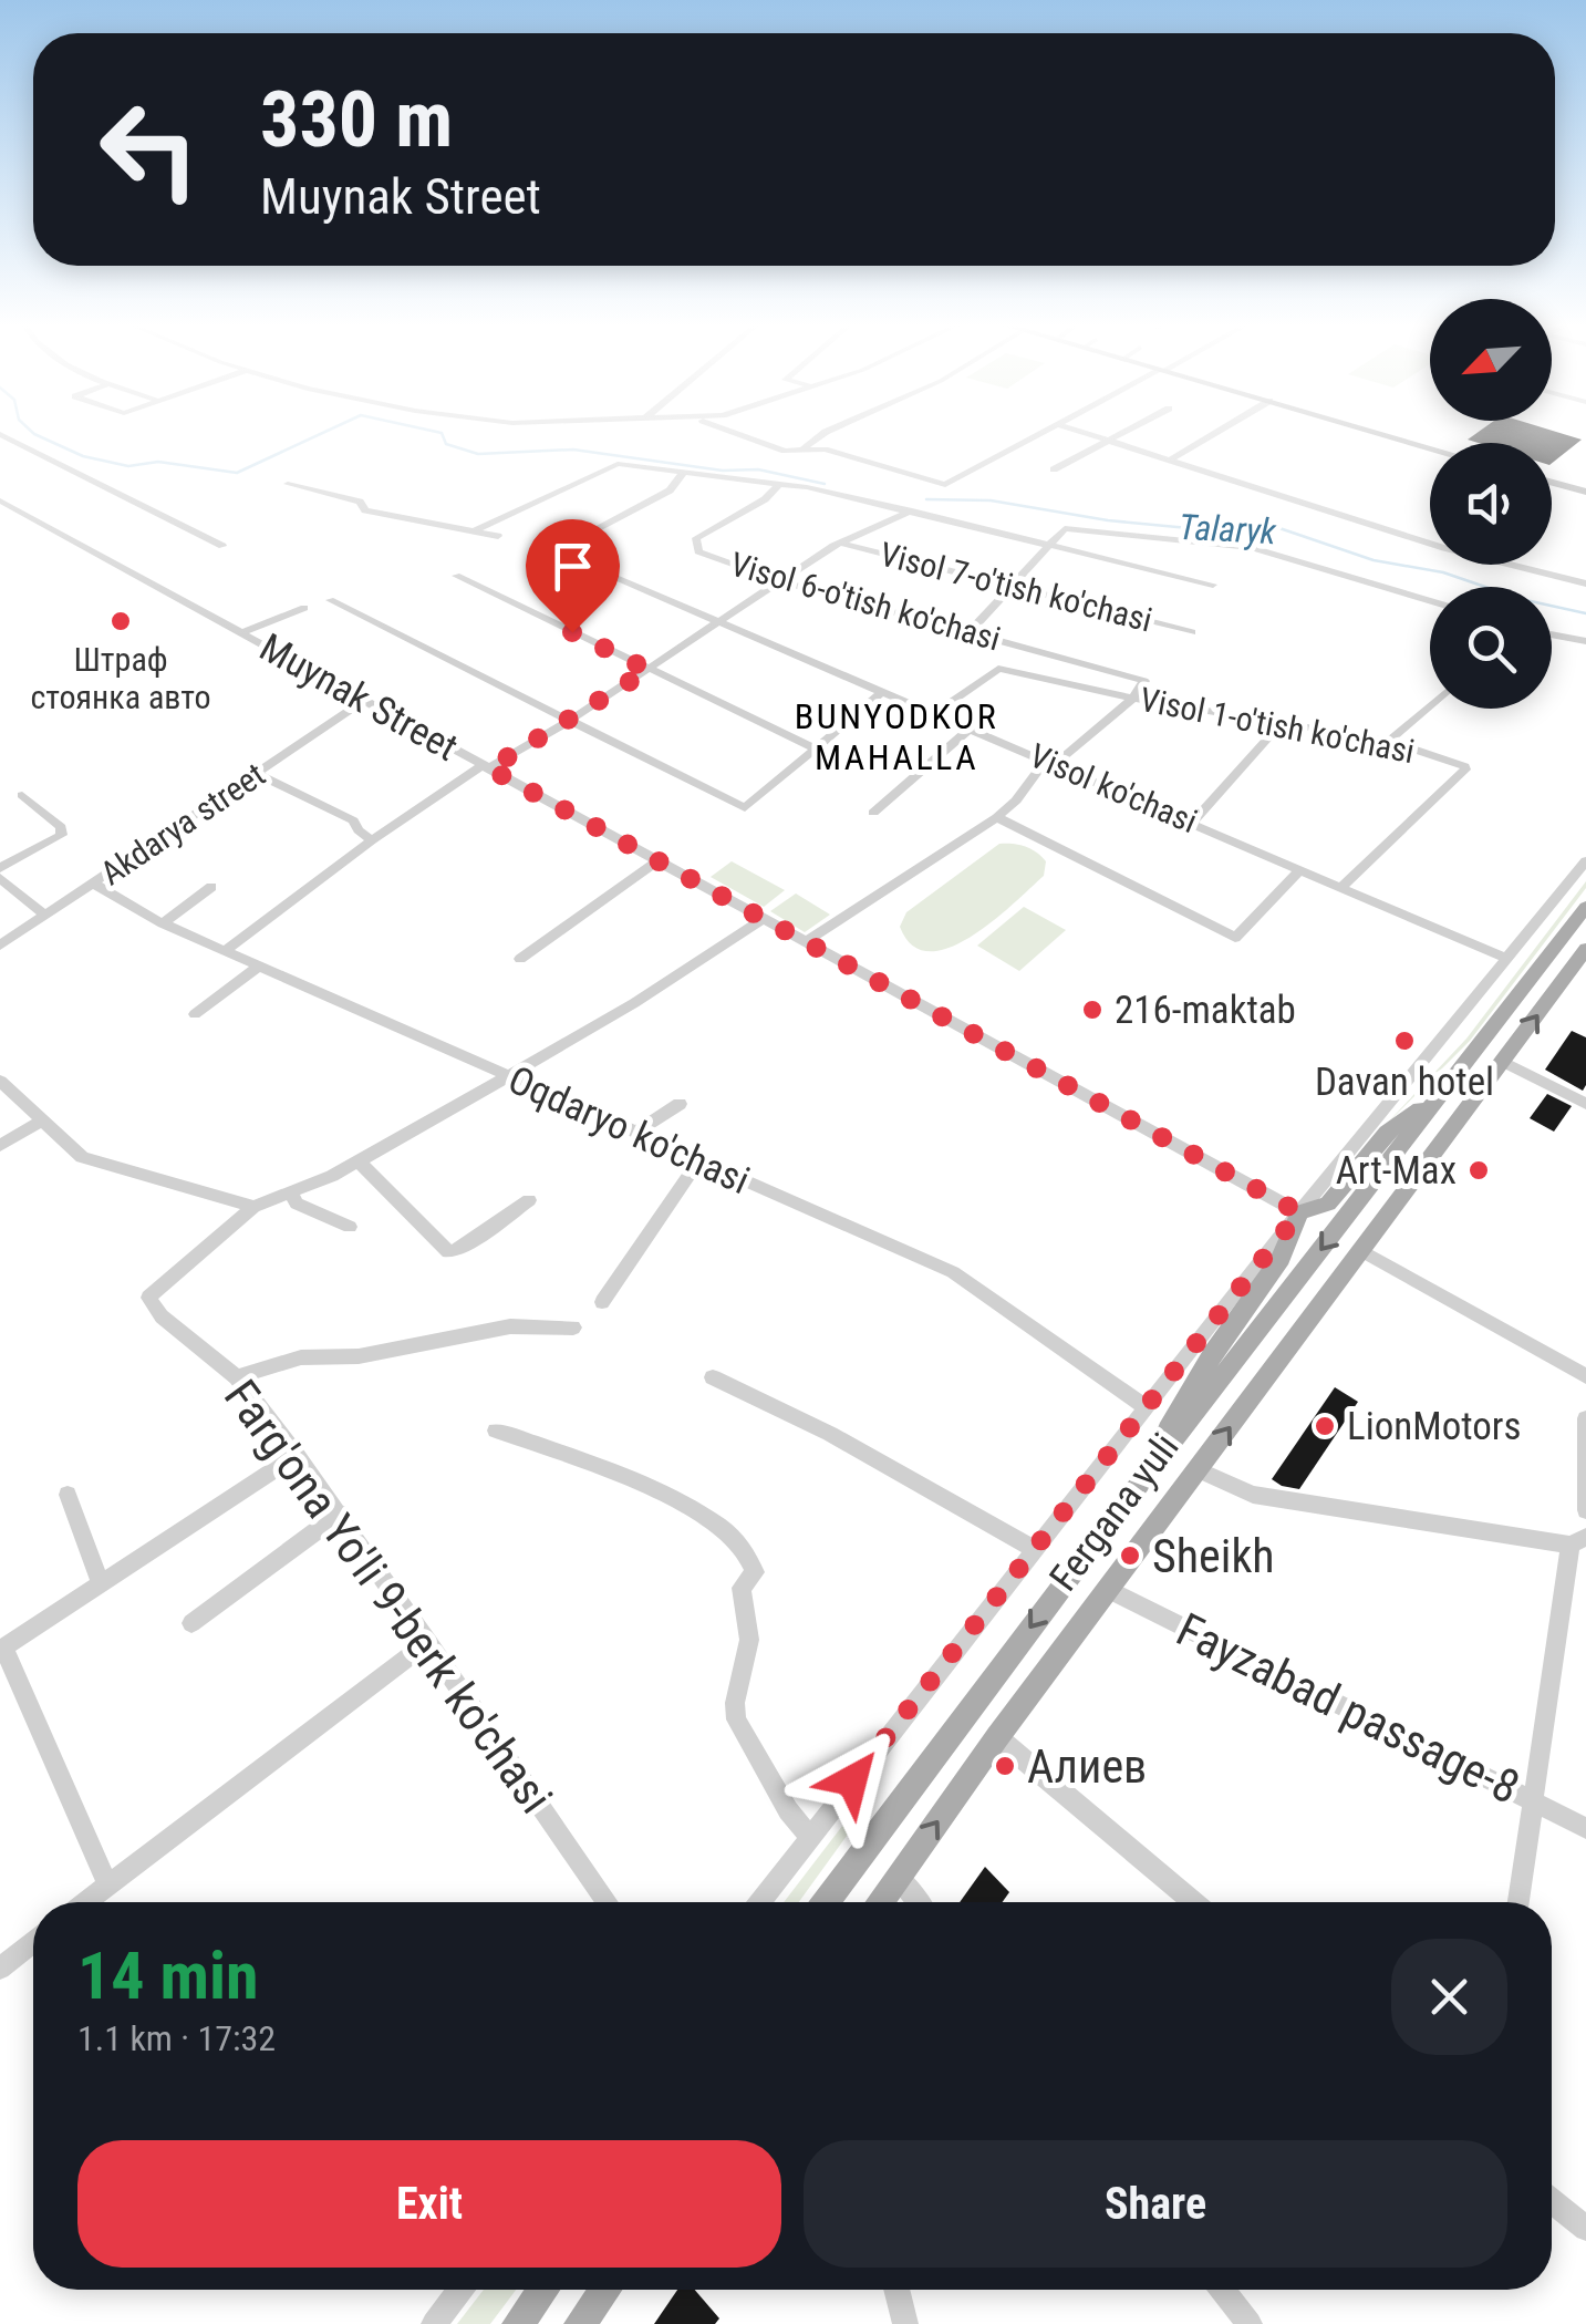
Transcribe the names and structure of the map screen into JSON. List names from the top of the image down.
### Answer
{
  "streets": {
    "main road": ["Fergana yuli"],
    "street": [
      "Visol 7-o'tish ko'chasi",
      "Visol 6-o'tish ko'chasi",
      "Muynak Street",
      "Visol 1-o'tish ko'chasi",
      "Visol ko'chasi",
      "Akdarya street",
      "Oqdaryo ko'chasi",
      "Farg'ona Yo'li 9-berk ko'chasi",
      "Fayzabad passage-8"
    ]
  },
  "crossings": [
    ["Muynak Street", "Akdarya street"],
    ["Visol 1-o'tish ko'chasi", "Visol ko'chasi"],
    ["Akdarya street", "Oqdaryo ko'chasi"],
    ["Fergana yuli", "Fayzabad passage-8"]
  ],
  "districts": ["BUNYODKOR MAHALLA"],
  "water": ["Talaryk"],
  "places": [
    "Штраф стоянка авто",
    "216-maktab",
    "Davan hotel",
    "Art-Max",
    "LionMotors",
    "Sheikh",
    "Алиев"
  ],
  "north": "bottom left",
  "page": {
    "turn": ["330 m", "Muynak Street"],
    "heading": ["14 min", "1.1 km · 17:32"],
    "buttons": ["Exit", "Share"]
  }
}
